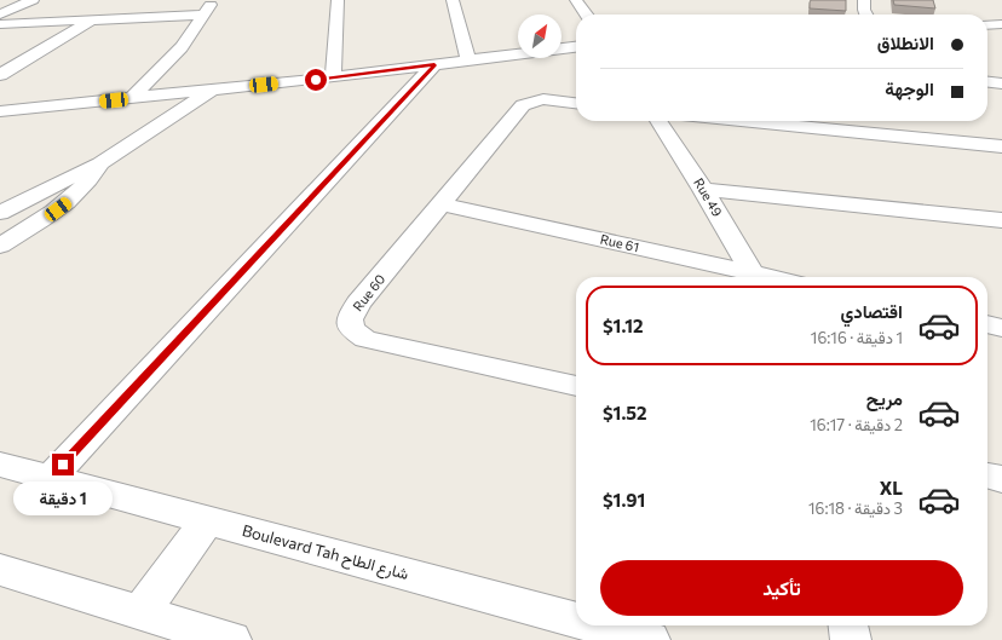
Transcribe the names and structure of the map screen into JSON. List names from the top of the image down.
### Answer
{
  "streets": {
    "street": [
      "Rue 49",
      "Rue 61",
      "Rue 60",
      "Boulevard Tah شارع الطاح"
    ]
  },
  "crossings": [
    ["Rue 61", "Rue 60"]
  ],
  "north": "top right",
  "page": {
    "banner": ["الانطلاق", "الوجهة"],
    "list": [
      {
        "name": "اقتصادي",
        "note": "1 دقيقة · 16:16",
        "value": "$1.12"
      },
      {
        "name": "مريح",
        "note": "2 دقيقة · 16:17",
        "value": "$1.52"
      },
      {
        "name": "XL",
        "note": "3 دقيقة · 16:18",
        "value": "$1.91"
      }
    ],
    "bubble": "1 دقيقة",
    "buttons": "تأكيد"
  }
}
